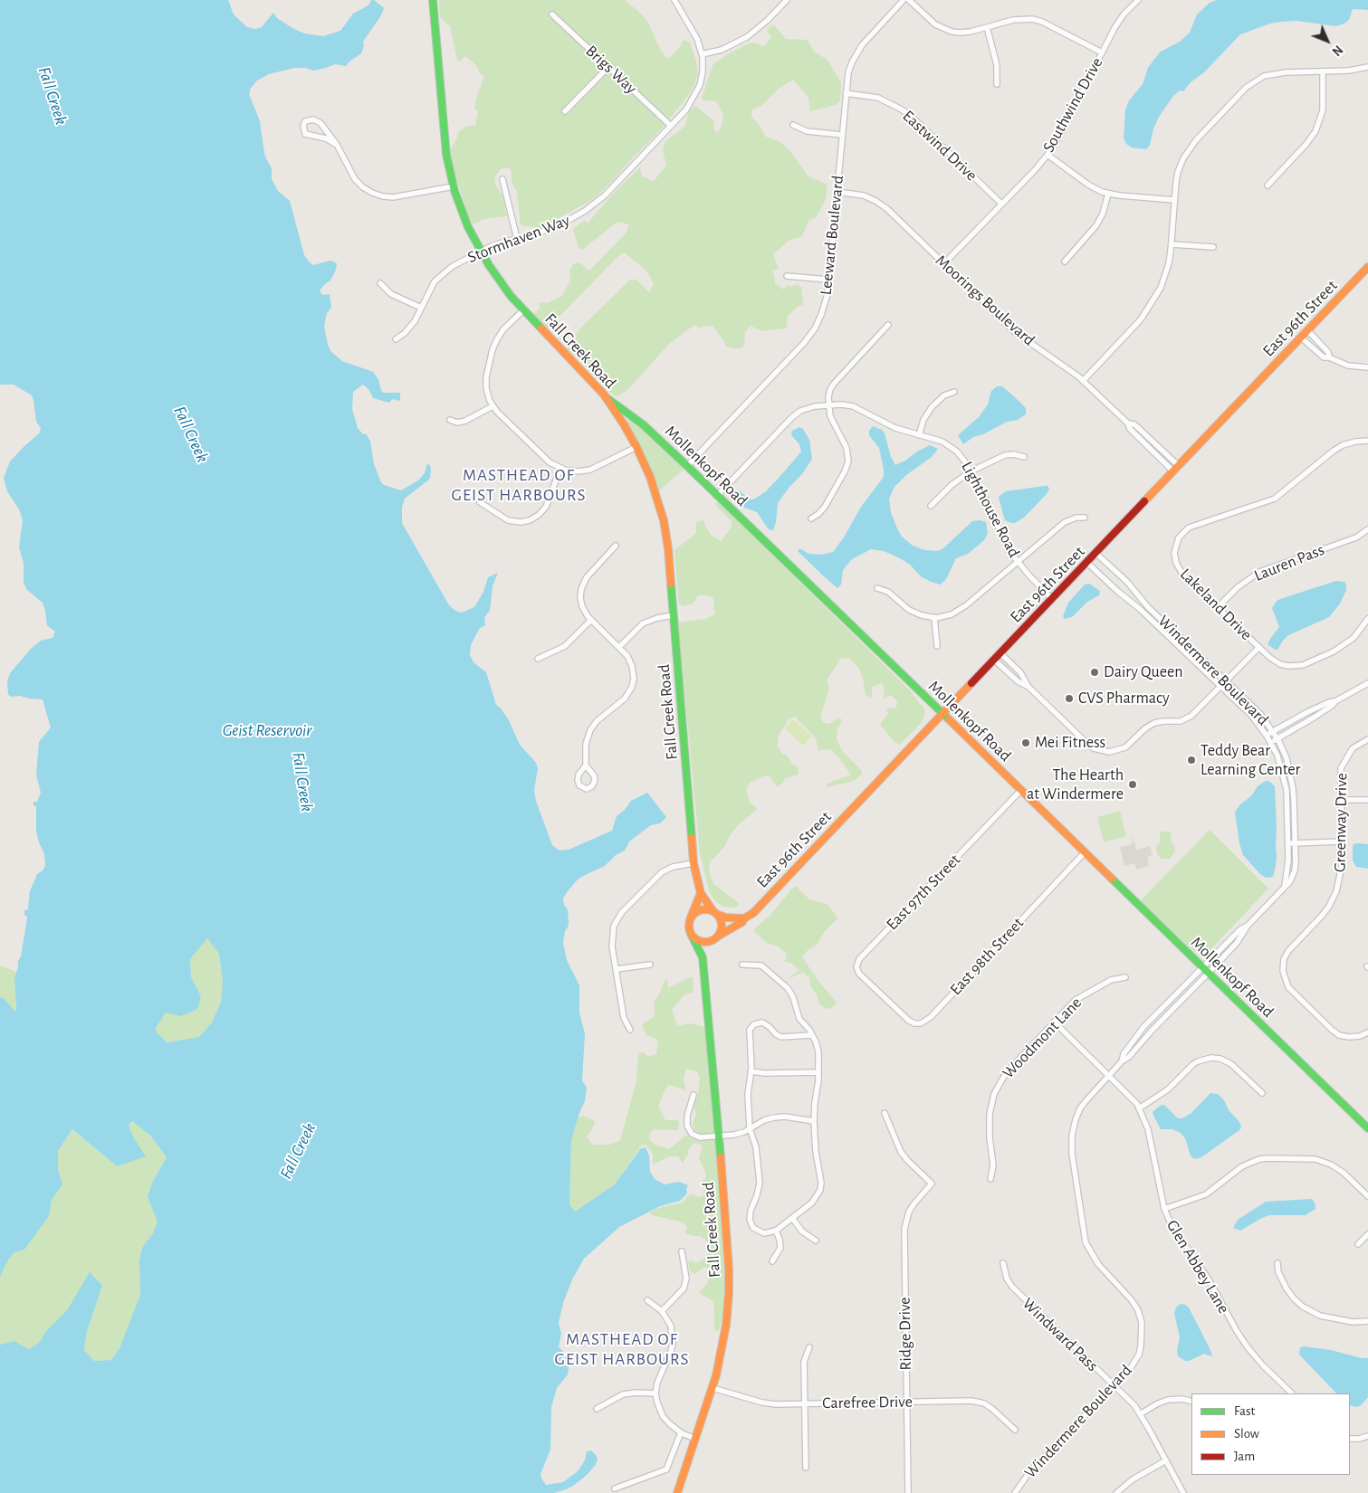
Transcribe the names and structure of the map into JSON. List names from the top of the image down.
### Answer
{
  "streets": {
    "main road": ["East 96th Street", "Fall Creek Road", "Mollenkopf Road"],
    "street": [
      "Brigs Way",
      "Southwind Drive",
      "Eastwind Drive",
      "Leeward Boulevard",
      "Stormhaven Way",
      "Moorings Boulevard",
      "Lighthouse Road",
      "Lauren Pass",
      "Lakeland Drive",
      "Windermere Boulevard",
      "Greenway Drive",
      "East 97th Street",
      "East 98th Street",
      "Woodmont Lane",
      "Glen Abbey Lane",
      "Ridge Drive",
      "Windward Pass",
      "Carefree Drive"
    ]
  },
  "crossings": [
    ["Brigs Way", "Stormhaven Way"],
    ["Southwind Drive", "Eastwind Drive"],
    ["Southwind Drive", "Moorings Boulevard"],
    ["Eastwind Drive", "Leeward Boulevard"],
    ["Leeward Boulevard", "Moorings Boulevard"],
    ["Leeward Boulevard", "Mollenkopf Road"],
    ["Stormhaven Way", "Fall Creek Road"],
    ["Moorings Boulevard", "East 96th Street"],
    ["East 96th Street", "Fall Creek Road"],
    ["East 96th Street", "Mollenkopf Road"],
    ["East 96th Street", "Lighthouse Road"],
    ["East 96th Street", "Windermere Boulevard"],
    ["Fall Creek Road", "Mollenkopf Road"],
    ["Fall Creek Road", "Carefree Drive"],
    ["Mollenkopf Road", "Lighthouse Road"],
    ["Mollenkopf Road", "Windermere Boulevard"],
    ["Mollenkopf Road", "East 97th Street"],
    ["Mollenkopf Road", "East 98th Street"],
    ["Lauren Pass", "Lakeland Drive"],
    ["Windermere Boulevard", "Glen Abbey Lane"],
    ["Windermere Boulevard", "Windward Pass"],
    ["East 97th Street", "East 98th Street"],
    ["Woodmont Lane", "Glen Abbey Lane"],
    ["Ridge Drive", "Carefree Drive"]
  ],
  "districts": ["MASTHEAD OF GEIST HARBOURS", "MASTHEAD OF GEIST HARBOURS"],
  "water": ["Fall Creek", "Geist Reservoir"],
  "places": [
    "Dairy Queen",
    "CVS Pharmacy",
    "Mei Fitness",
    "Teddy Bear Learning Center",
    "The Hearth at Windermere"
  ],
  "legend": ["Fast", "Slow", "Jam"],
  "north": "bottom right"
}
